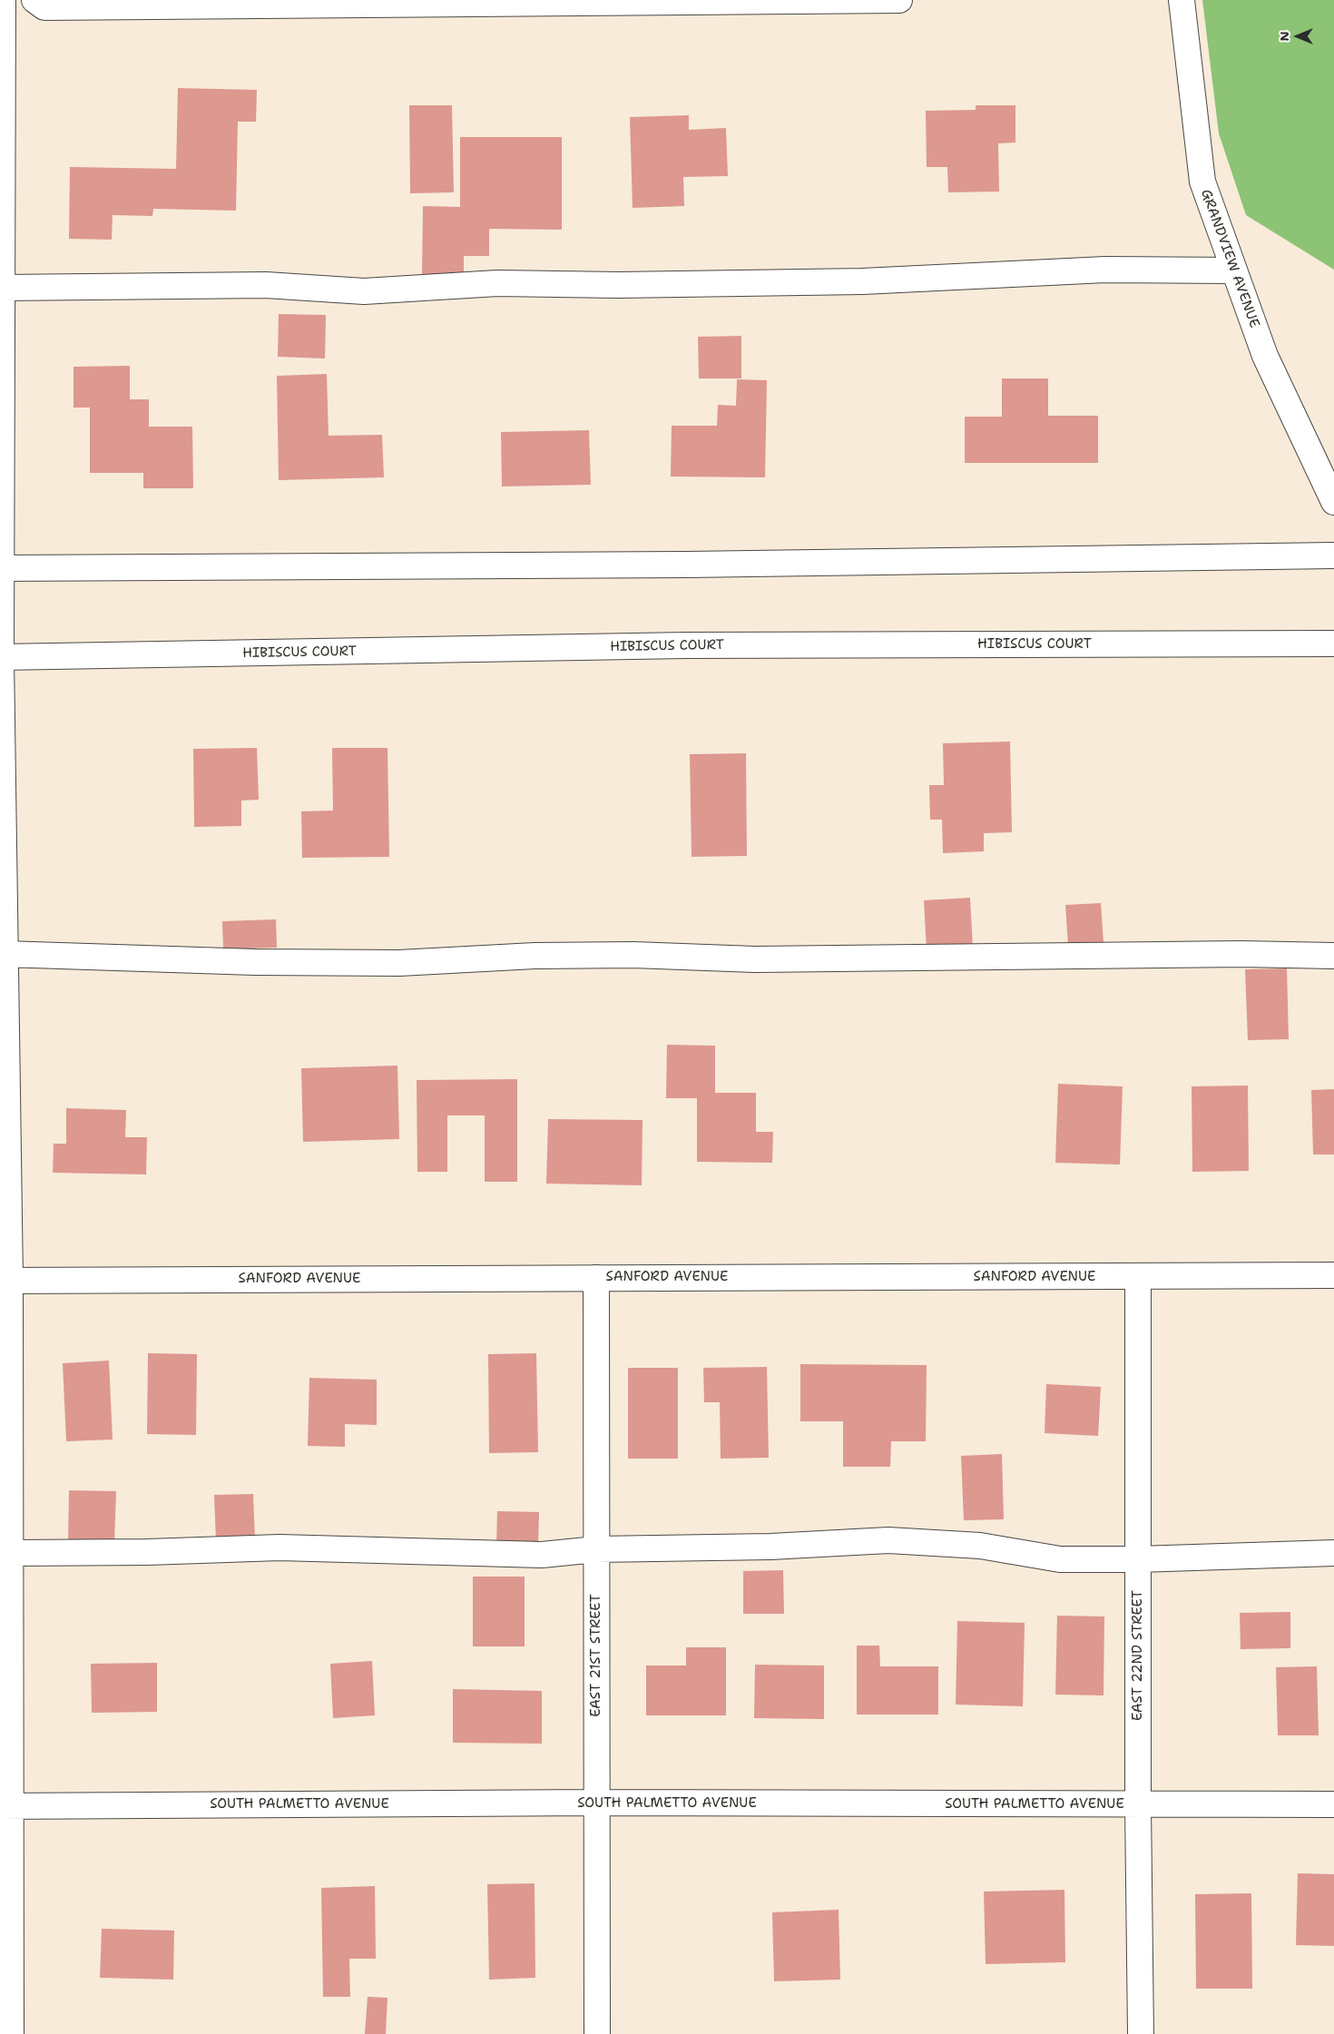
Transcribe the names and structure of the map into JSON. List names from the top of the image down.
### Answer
{
  "streets": {
    "street": [
      "GRANDVIEW AVENUE",
      "HIBISCUS COURT",
      "SANFORD AVENUE",
      "EAST 21ST STREET",
      "EAST 22ND STREET",
      "SOUTH PALMETTO AVENUE"
    ]
  },
  "crossings": [
    ["SANFORD AVENUE", "EAST 21ST STREET"],
    ["SANFORD AVENUE", "EAST 22ND STREET"],
    ["EAST 21ST STREET", "SOUTH PALMETTO AVENUE"],
    ["EAST 22ND STREET", "SOUTH PALMETTO AVENUE"]
  ],
  "north": "left"
}
